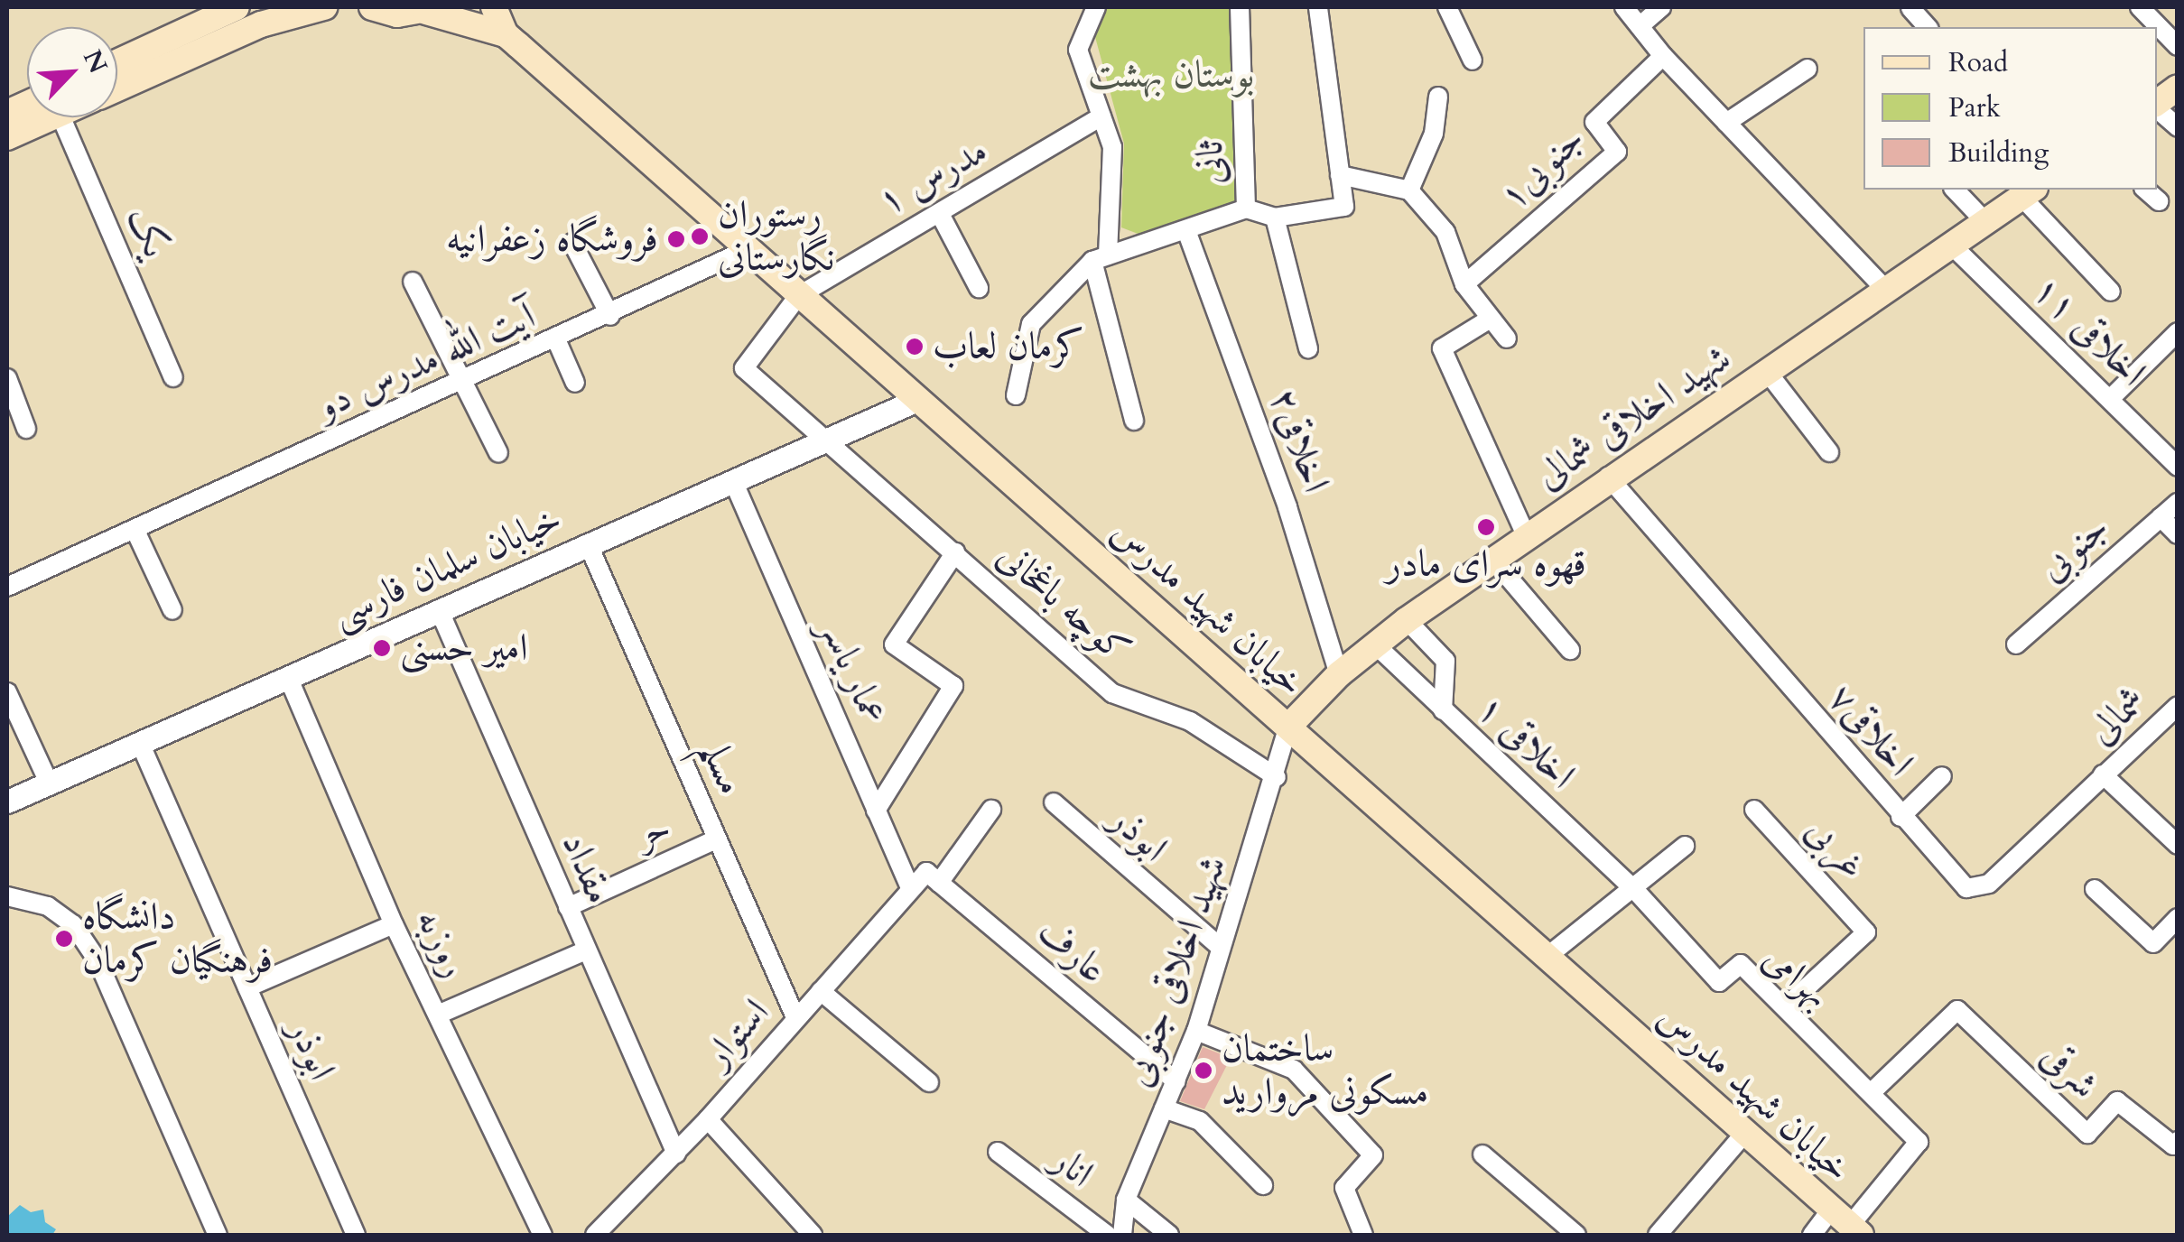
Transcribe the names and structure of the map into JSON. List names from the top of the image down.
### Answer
{
  "streets": {
    "main road": ["شهید اخلاقی شمالی", "خیابان شهید مدرس"],
    "street": [
      "ثانی",
      "جنوبی۱",
      "مدرس ۱",
      "یک",
      "اخلاقی ۱۱",
      "آیت الله مدرس دو",
      "اخلاقی۲",
      "جنوبی",
      "خیابان سلمان فارسی",
      "کوچه باغخانی",
      "عمار یاسر",
      "شمالی",
      "اخلاقی۷",
      "اخلاقی ۱",
      "مسلم",
      "حر",
      "ابوذر",
      "غربی",
      "مقداد",
      "روزبه",
      "عارف",
      "شهید اخلاقی جنوبی",
      "بهرامی",
      "استوار",
      "شرقی",
      "انار"
    ]
  },
  "crossings": [
    ["مدرس ۱", "خیابان سلمان فارسی"],
    ["مدرس ۱", "کوچه باغخانی"],
    ["مدرس ۱", "خیابان شهید مدرس"],
    ["اخلاقی ۱۱", "شهید اخلاقی شمالی"],
    ["آیت الله مدرس دو", "خیابان شهید مدرس"],
    ["شهید اخلاقی شمالی", "اخلاقی۲"],
    ["شهید اخلاقی شمالی", "خیابان شهید مدرس"],
    ["شهید اخلاقی شمالی", "اخلاقی۷"],
    ["شهید اخلاقی شمالی", "اخلاقی ۱"],
    ["شهید اخلاقی شمالی", "شهید اخلاقی جنوبی"],
    ["خیابان سلمان فارسی", "کوچه باغخانی"],
    ["خیابان سلمان فارسی", "خیابان شهید مدرس"],
    ["خیابان سلمان فارسی", "عمار یاسر"],
    ["خیابان سلمان فارسی", "مسلم"],
    ["خیابان سلمان فارسی", "ابوذر"],
    ["خیابان سلمان فارسی", "مقداد"],
    ["خیابان سلمان فارسی", "روزبه"],
    ["کوچه باغخانی", "شهید اخلاقی جنوبی"],
    ["خیابان شهید مدرس", "شهید اخلاقی جنوبی"],
    ["خیابان شهید مدرس", "بهرامی"],
    ["عمار یاسر", "استوار"],
    ["شمالی", "اخلاقی۷"],
    ["اخلاقی ۱", "بهرامی"],
    ["مسلم", "حر"],
    ["مسلم", "استوار"],
    ["حر", "مقداد"],
    ["ابوذر", "شهید اخلاقی جنوبی"],
    ["غربی", "بهرامی"],
    ["مقداد", "استوار"],
    ["عارف", "شهید اخلاقی جنوبی"],
    ["عارف", "استوار"],
    ["بهرامی", "شرقی"]
  ],
  "parks": ["بوستان بهشت"],
  "places": [
    "رستوران نگارستانی",
    "فروشگاه زعفرانیه",
    "کرمان لعاب",
    "قهوه سرای مادر",
    "امیر حسنی",
    "دانشگاه فرهنگیان کرمان",
    "ساختمان مسکونی مروارید"
  ],
  "legend": ["Road", "Park", "Building"],
  "north": "top right"
}
